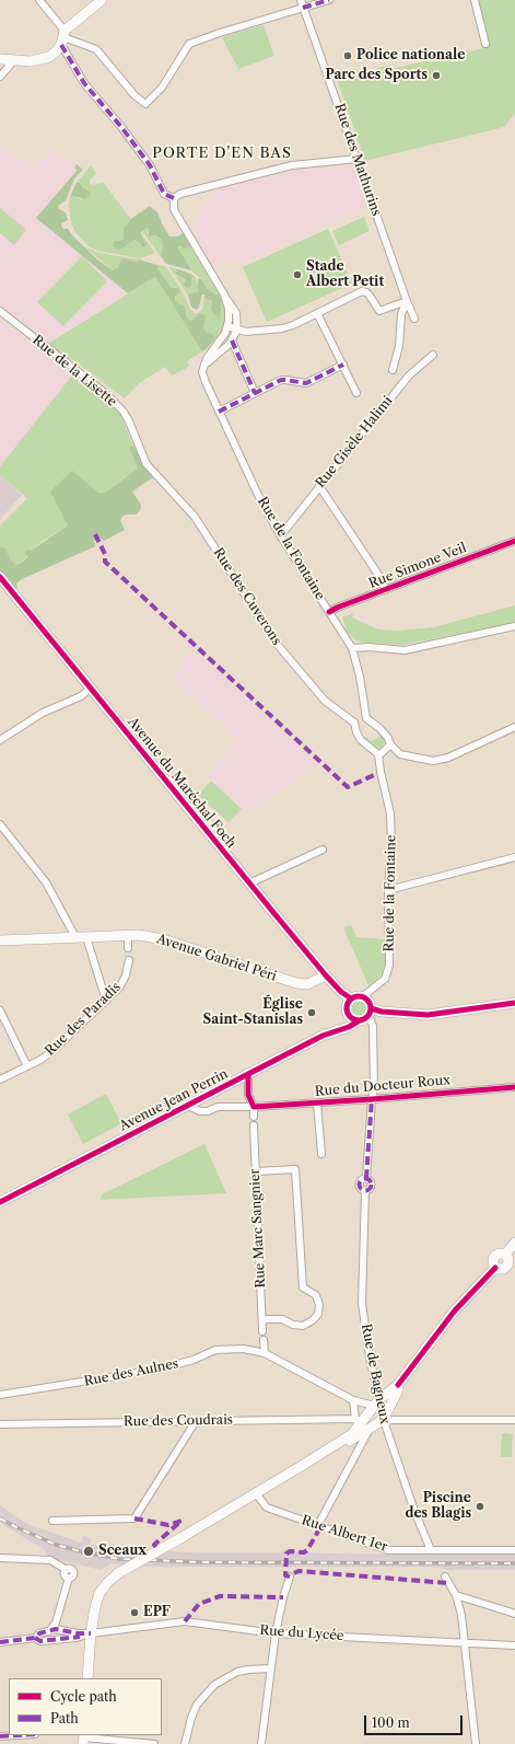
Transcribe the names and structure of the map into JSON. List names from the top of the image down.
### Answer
{
  "streets": {
    "main road": ["Avenue du Maréchal Foch", "Avenue Gabriel Péri", "Avenue Jean Perrin"],
    "street": [
      "Rue des Mathurins",
      "Rue de la Lisette",
      "Rue Gisèle Halimi",
      "Rue de la Fontaine",
      "Rue Simone Veil",
      "Rue des Cuverons",
      "Rue des Paradis",
      "Rue du Docteur Roux",
      "Rue Marc Sangnier",
      "Rue des Aulnes",
      "Rue de Bagneux",
      "Rue des Coudrais",
      "Rue Albert 1er",
      "Rue du Lycée"
    ]
  },
  "crossings": [
    ["Rue de la Lisette", "Rue des Cuverons"],
    ["Rue Gisèle Halimi", "Rue de la Fontaine"],
    ["Rue de la Fontaine", "Rue Simone Veil"],
    ["Rue de la Fontaine", "Avenue du Maréchal Foch"],
    ["Rue de la Fontaine", "Avenue Jean Perrin"],
    ["Rue de la Fontaine", "Rue de Bagneux"],
    ["Avenue du Maréchal Foch", "Avenue Gabriel Péri"],
    ["Avenue du Maréchal Foch", "Avenue Jean Perrin"],
    ["Avenue du Maréchal Foch", "Rue de Bagneux"],
    ["Rue du Docteur Roux", "Avenue Jean Perrin"],
    ["Rue du Docteur Roux", "Rue de Bagneux"],
    ["Avenue Jean Perrin", "Rue de Bagneux"],
    ["Rue des Aulnes", "Rue de Bagneux"],
    ["Rue de Bagneux", "Rue Albert 1er"]
  ],
  "districts": ["PORTE D'EN BAS"],
  "places": [
    "Police nationale",
    "Parc des Sports",
    "Stade Albert Petit",
    "Église Saint-Stanislas",
    "Piscine des Blagis",
    "Sceaux",
    "EPF"
  ],
  "legend": ["Cycle path", "Path"],
  "scale_bar": "100 m"
}
